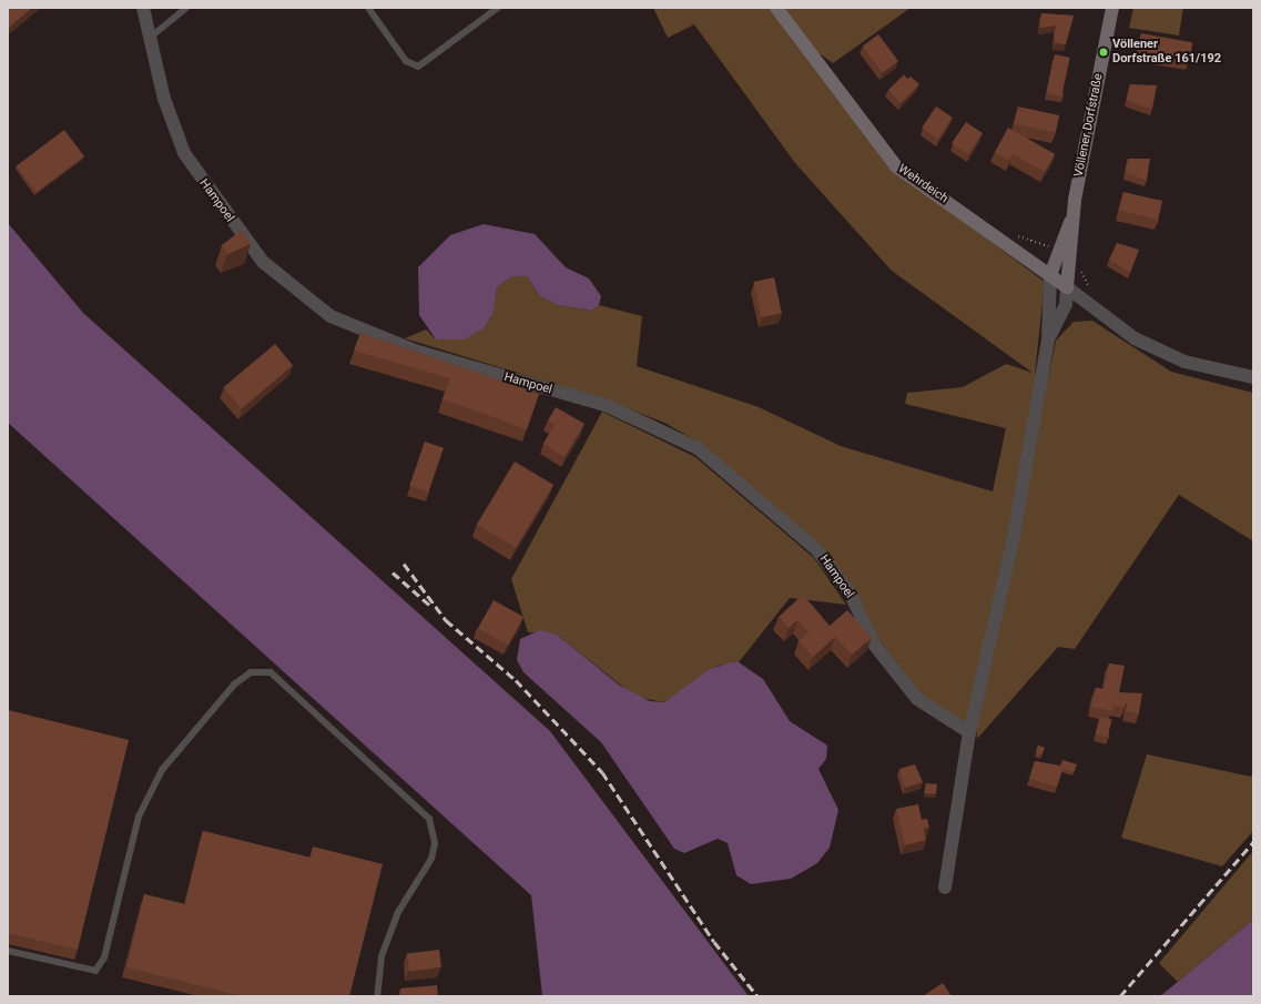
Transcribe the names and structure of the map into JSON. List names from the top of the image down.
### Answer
{
  "streets": {
    "street": ["Völlener Dorfstraße", "Wehrdeich", "Hampoel"]
  },
  "crossings": [
    ["Völlener Dorfstraße", "Wehrdeich"]
  ],
  "places": ["Völlener Dorfstraße 161/192"]
}
